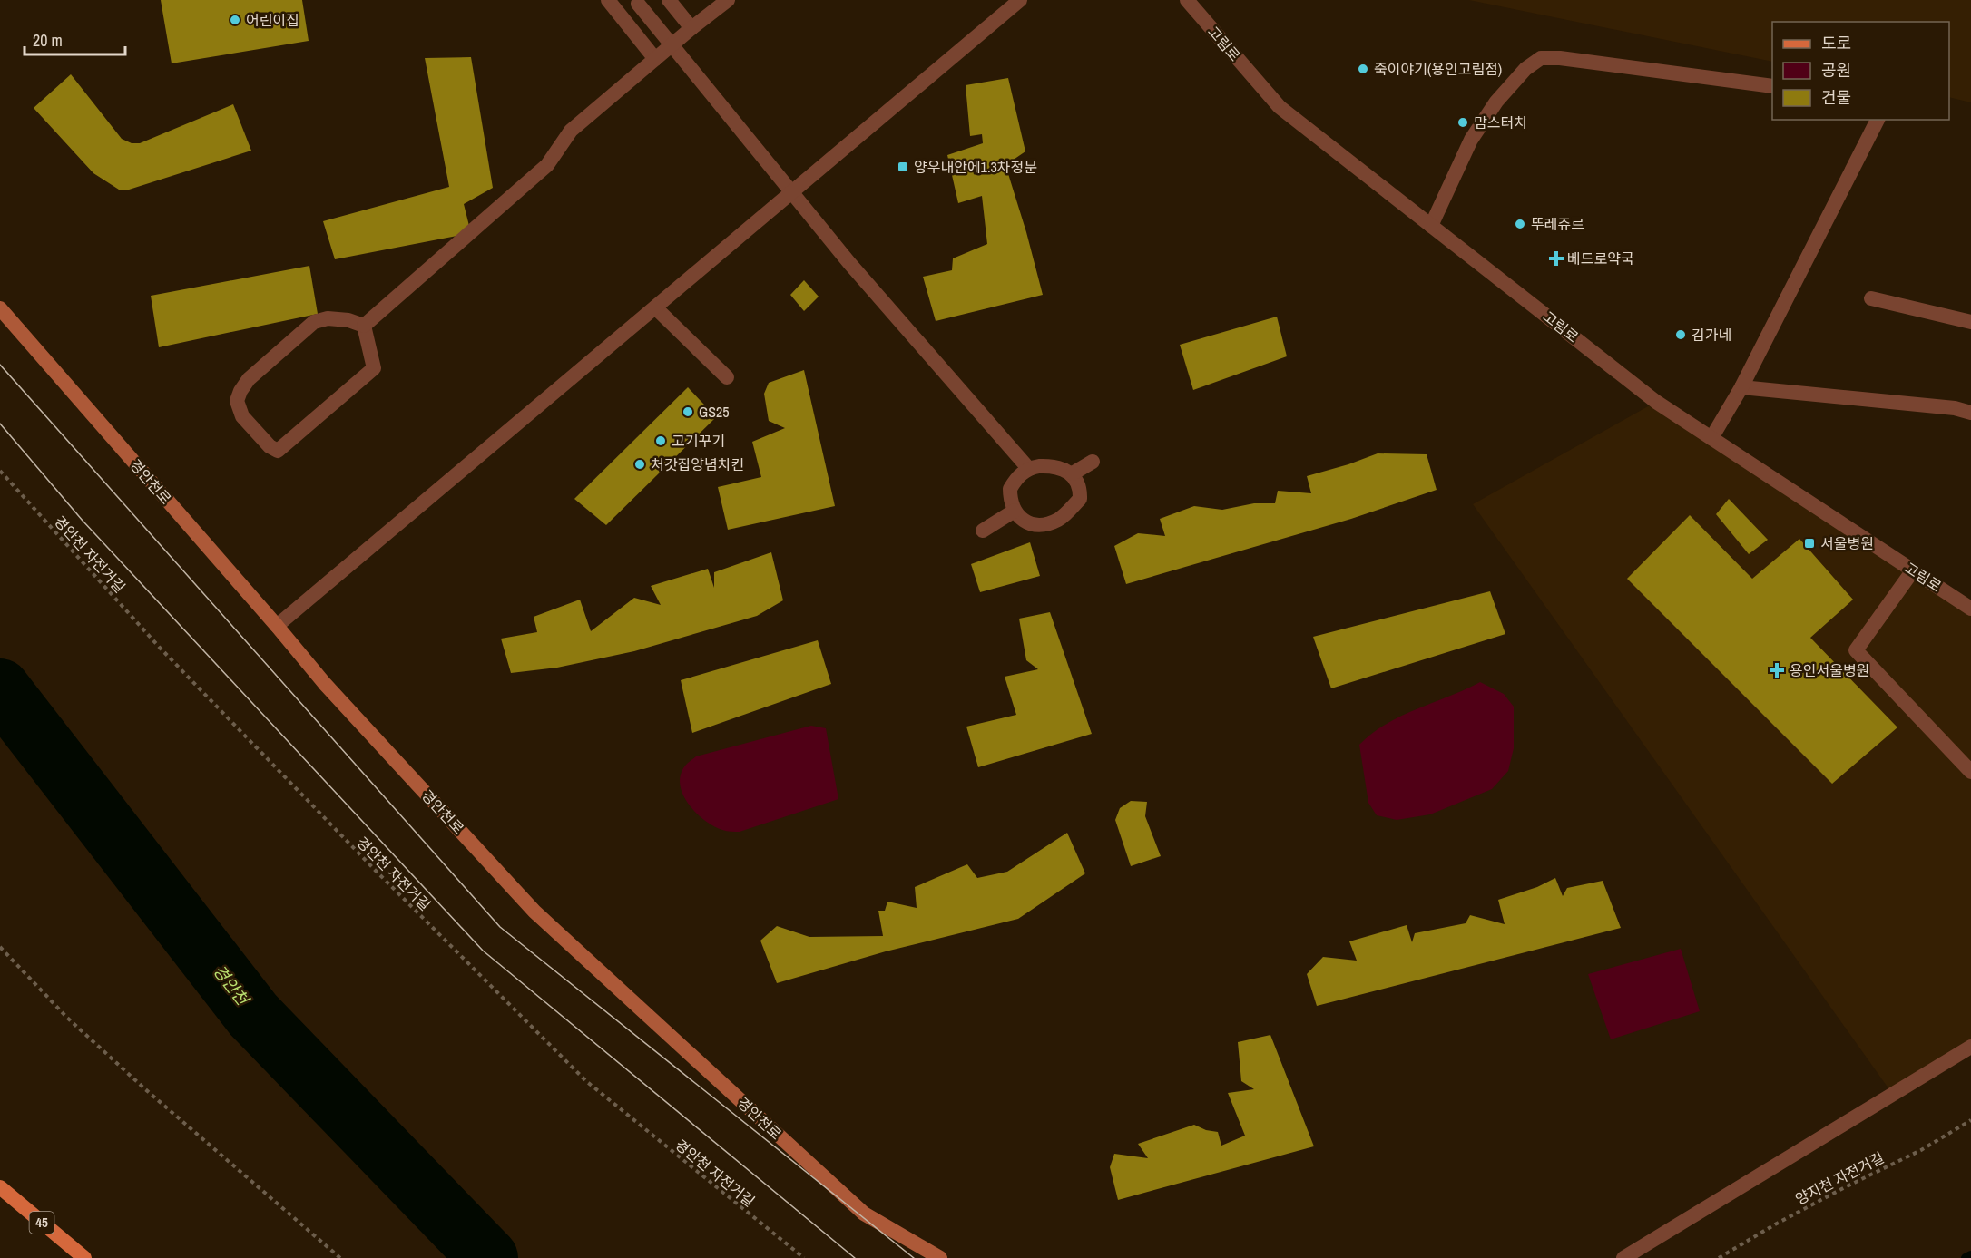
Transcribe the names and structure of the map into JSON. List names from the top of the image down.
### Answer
{
  "streets": {
    "main road": ["경안천로", "45"],
    "street": ["고림로"],
    "path": ["경안천 자전거길", "양지천 자전거길"]
  },
  "water": ["경안천"],
  "places": {
    "other": [
      "어린이집",
      "죽이야기(용인고림점)",
      "맘스터치",
      "뚜레쥬르",
      "김가네",
      "GS25",
      "고기꾸기",
      "처갓집양념치킨"
    ],
    "transit": ["양우내안에1.3차정문", "서울병원"],
    "health": ["베드로약국", "용인서울병원"]
  },
  "legend": ["도로", "공원", "건물"],
  "scale_bar": "20 m"
}
